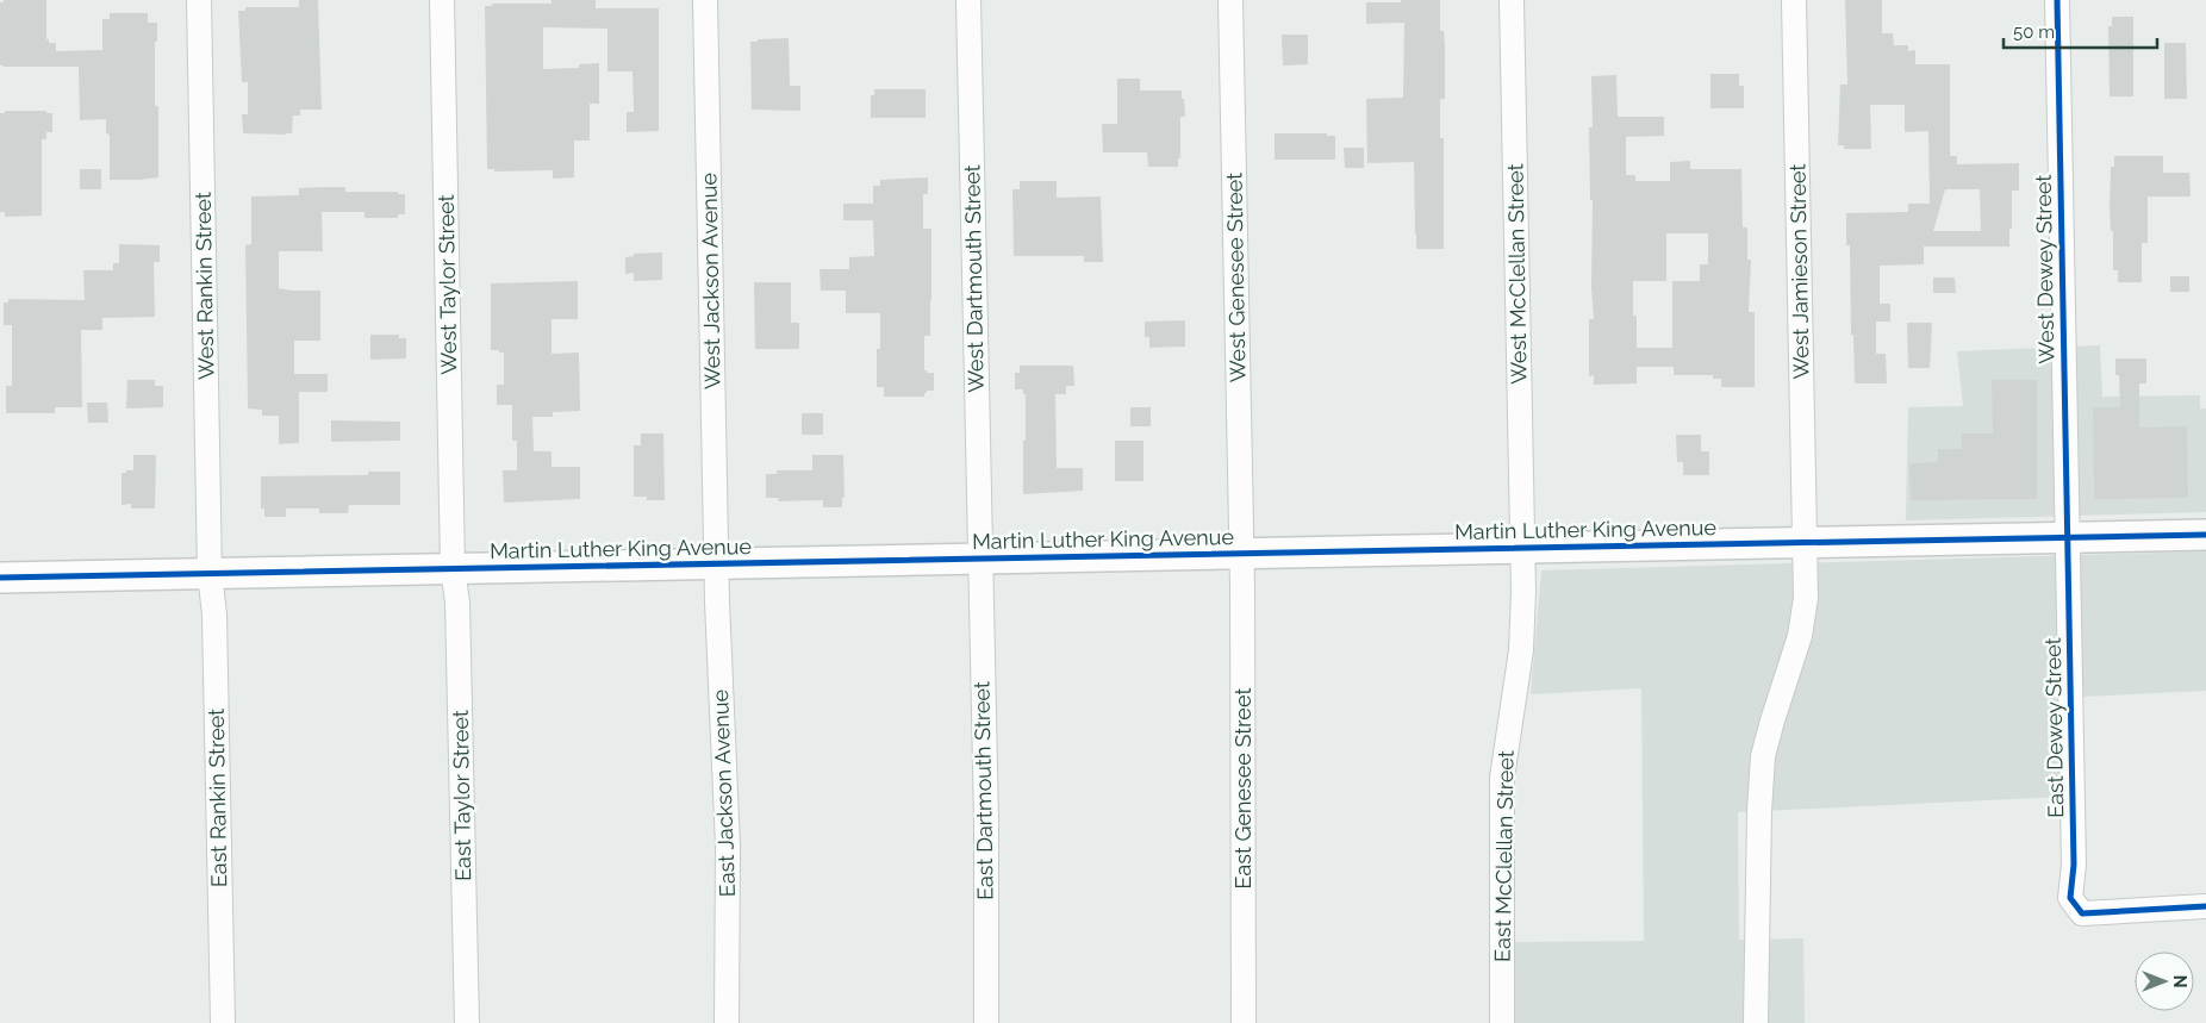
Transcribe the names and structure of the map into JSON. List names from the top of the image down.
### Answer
{
  "streets": {
    "street": [
      "West Dewey Street",
      "West Jamieson Street",
      "West McClellan Street",
      "West Genesee Street",
      "West Dartmouth Street",
      "West Jackson Avenue",
      "West Taylor Street",
      "West Rankin Street",
      "Martin Luther King Avenue",
      "East Dewey Street",
      "East Genesee Street",
      "East Dartmouth Street",
      "East Jackson Avenue",
      "East Taylor Street",
      "East Rankin Street",
      "East McClellan Street"
    ]
  },
  "crossings": [
    ["West Dewey Street", "Martin Luther King Avenue"],
    ["West Dewey Street", "East Dewey Street"],
    ["West Jamieson Street", "Martin Luther King Avenue"],
    ["West McClellan Street", "Martin Luther King Avenue"],
    ["West McClellan Street", "East McClellan Street"],
    ["West Genesee Street", "Martin Luther King Avenue"],
    ["West Genesee Street", "East Genesee Street"],
    ["West Dartmouth Street", "Martin Luther King Avenue"],
    ["West Dartmouth Street", "East Dartmouth Street"],
    ["West Jackson Avenue", "Martin Luther King Avenue"],
    ["West Jackson Avenue", "East Jackson Avenue"],
    ["West Taylor Street", "Martin Luther King Avenue"],
    ["West Taylor Street", "East Taylor Street"],
    ["West Rankin Street", "Martin Luther King Avenue"],
    ["West Rankin Street", "East Rankin Street"],
    ["Martin Luther King Avenue", "East Dewey Street"],
    ["Martin Luther King Avenue", "East Genesee Street"],
    ["Martin Luther King Avenue", "East Dartmouth Street"],
    ["Martin Luther King Avenue", "East Jackson Avenue"],
    ["Martin Luther King Avenue", "East Taylor Street"],
    ["Martin Luther King Avenue", "East Rankin Street"],
    ["Martin Luther King Avenue", "East McClellan Street"]
  ],
  "scale_bar": "50 m",
  "north": "right"
}
